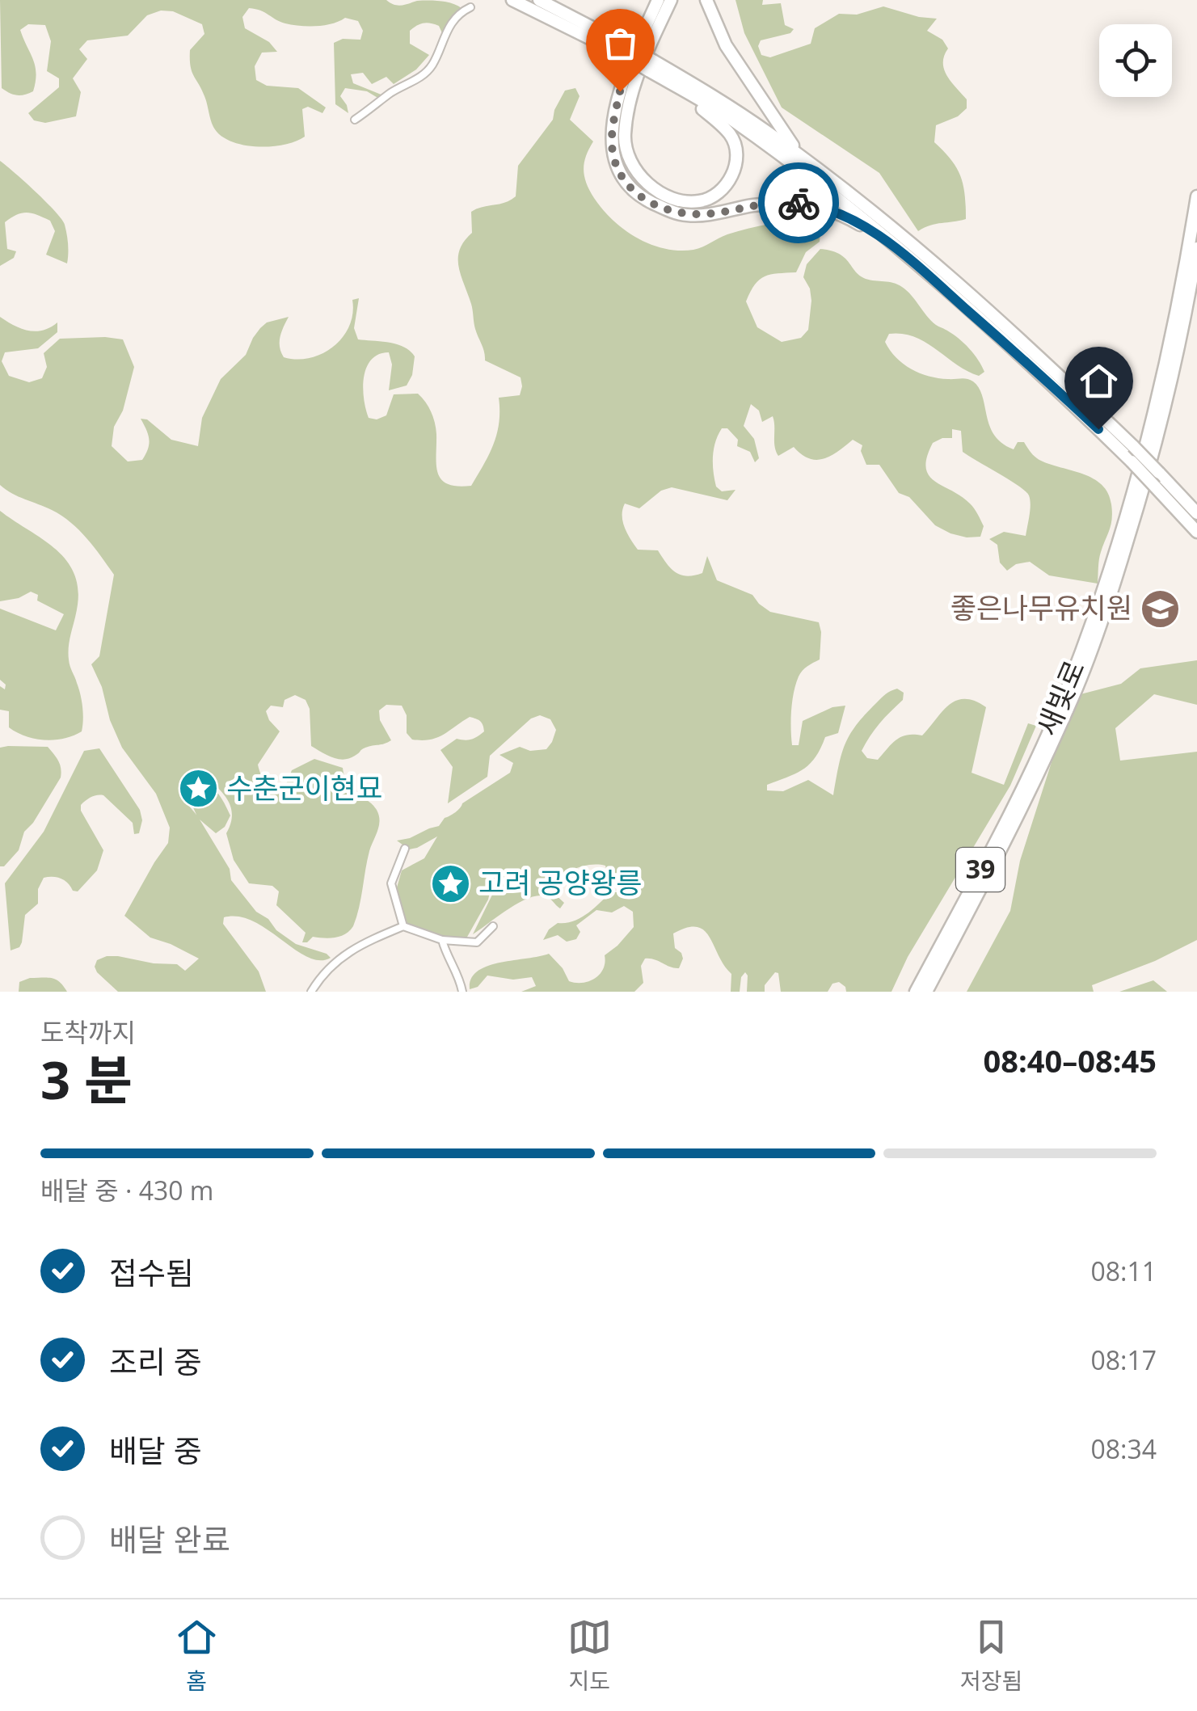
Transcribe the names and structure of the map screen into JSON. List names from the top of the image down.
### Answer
{
  "streets": {
    "highway": ["새빛로", "39"]
  },
  "places": {
    "school or university": ["좋은나무유치원"],
    "place": ["수춘군이현묘", "고려 공양왕릉"]
  },
  "page": {
    "heading": ["3 분", "도착까지", "08:40–08:45"],
    "bar": "배달 중 · 430 m",
    "list": [
      ["접수됨", "08:11"],
      ["조리 중", "08:17"],
      ["배달 중", "08:34"],
      "배달 완료"
    ],
    "tabs": ["홈", "지도", "저장됨"]
  }
}
